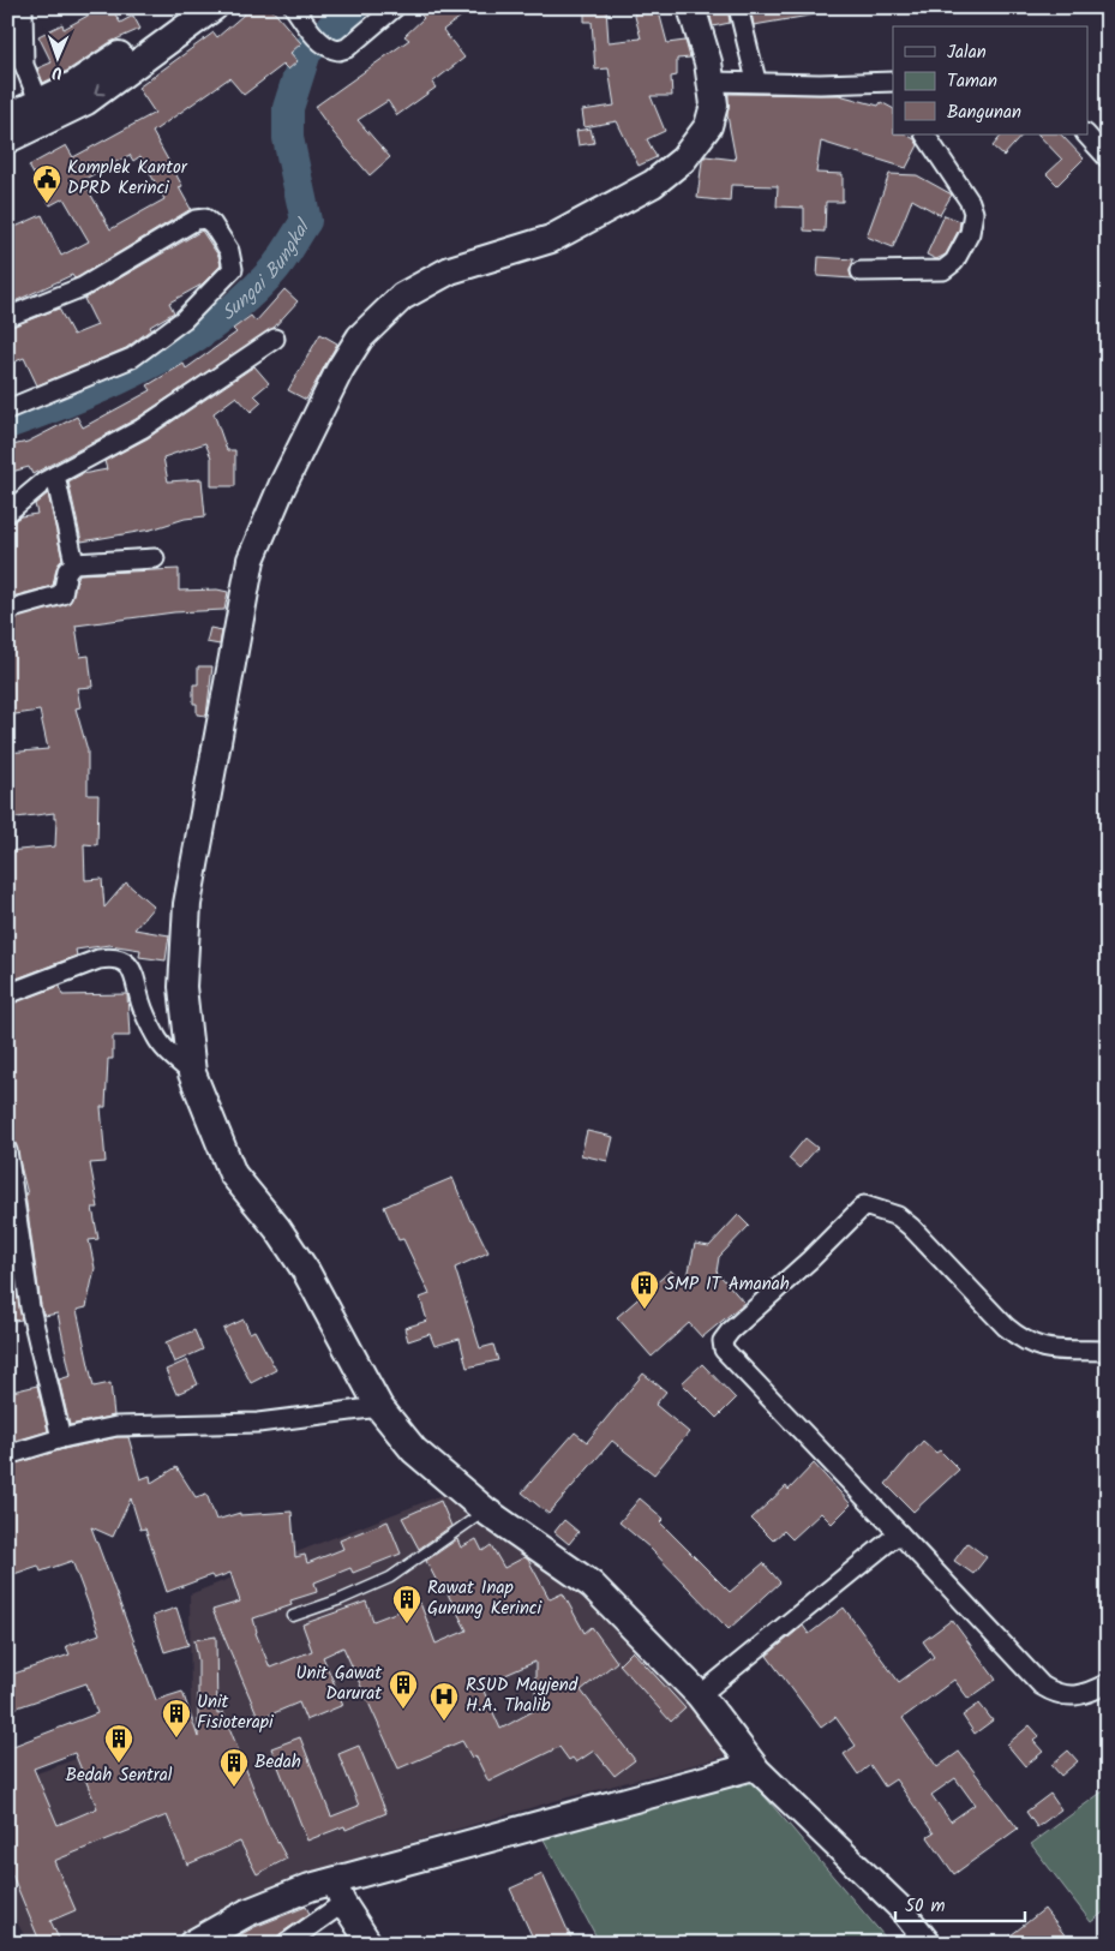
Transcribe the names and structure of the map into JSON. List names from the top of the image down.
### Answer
{
  "water": ["Sungai Bungkal"],
  "places": {
    "public building": ["Komplek Kantor DPRD Kerinci"],
    "building": [
      "SMP IT Amanah",
      "Rawat Inap Gunung Kerinci",
      "Unit Gawat Darurat",
      "Unit Fisioterapi",
      "Bedah Sentral",
      "Bedah"
    ],
    "hospital": ["RSUD Mayjend H.A. Thalib"]
  },
  "legend": ["Jalan", "Taman", "Bangunan"],
  "scale_bar": "50 m",
  "north": "bottom"
}
